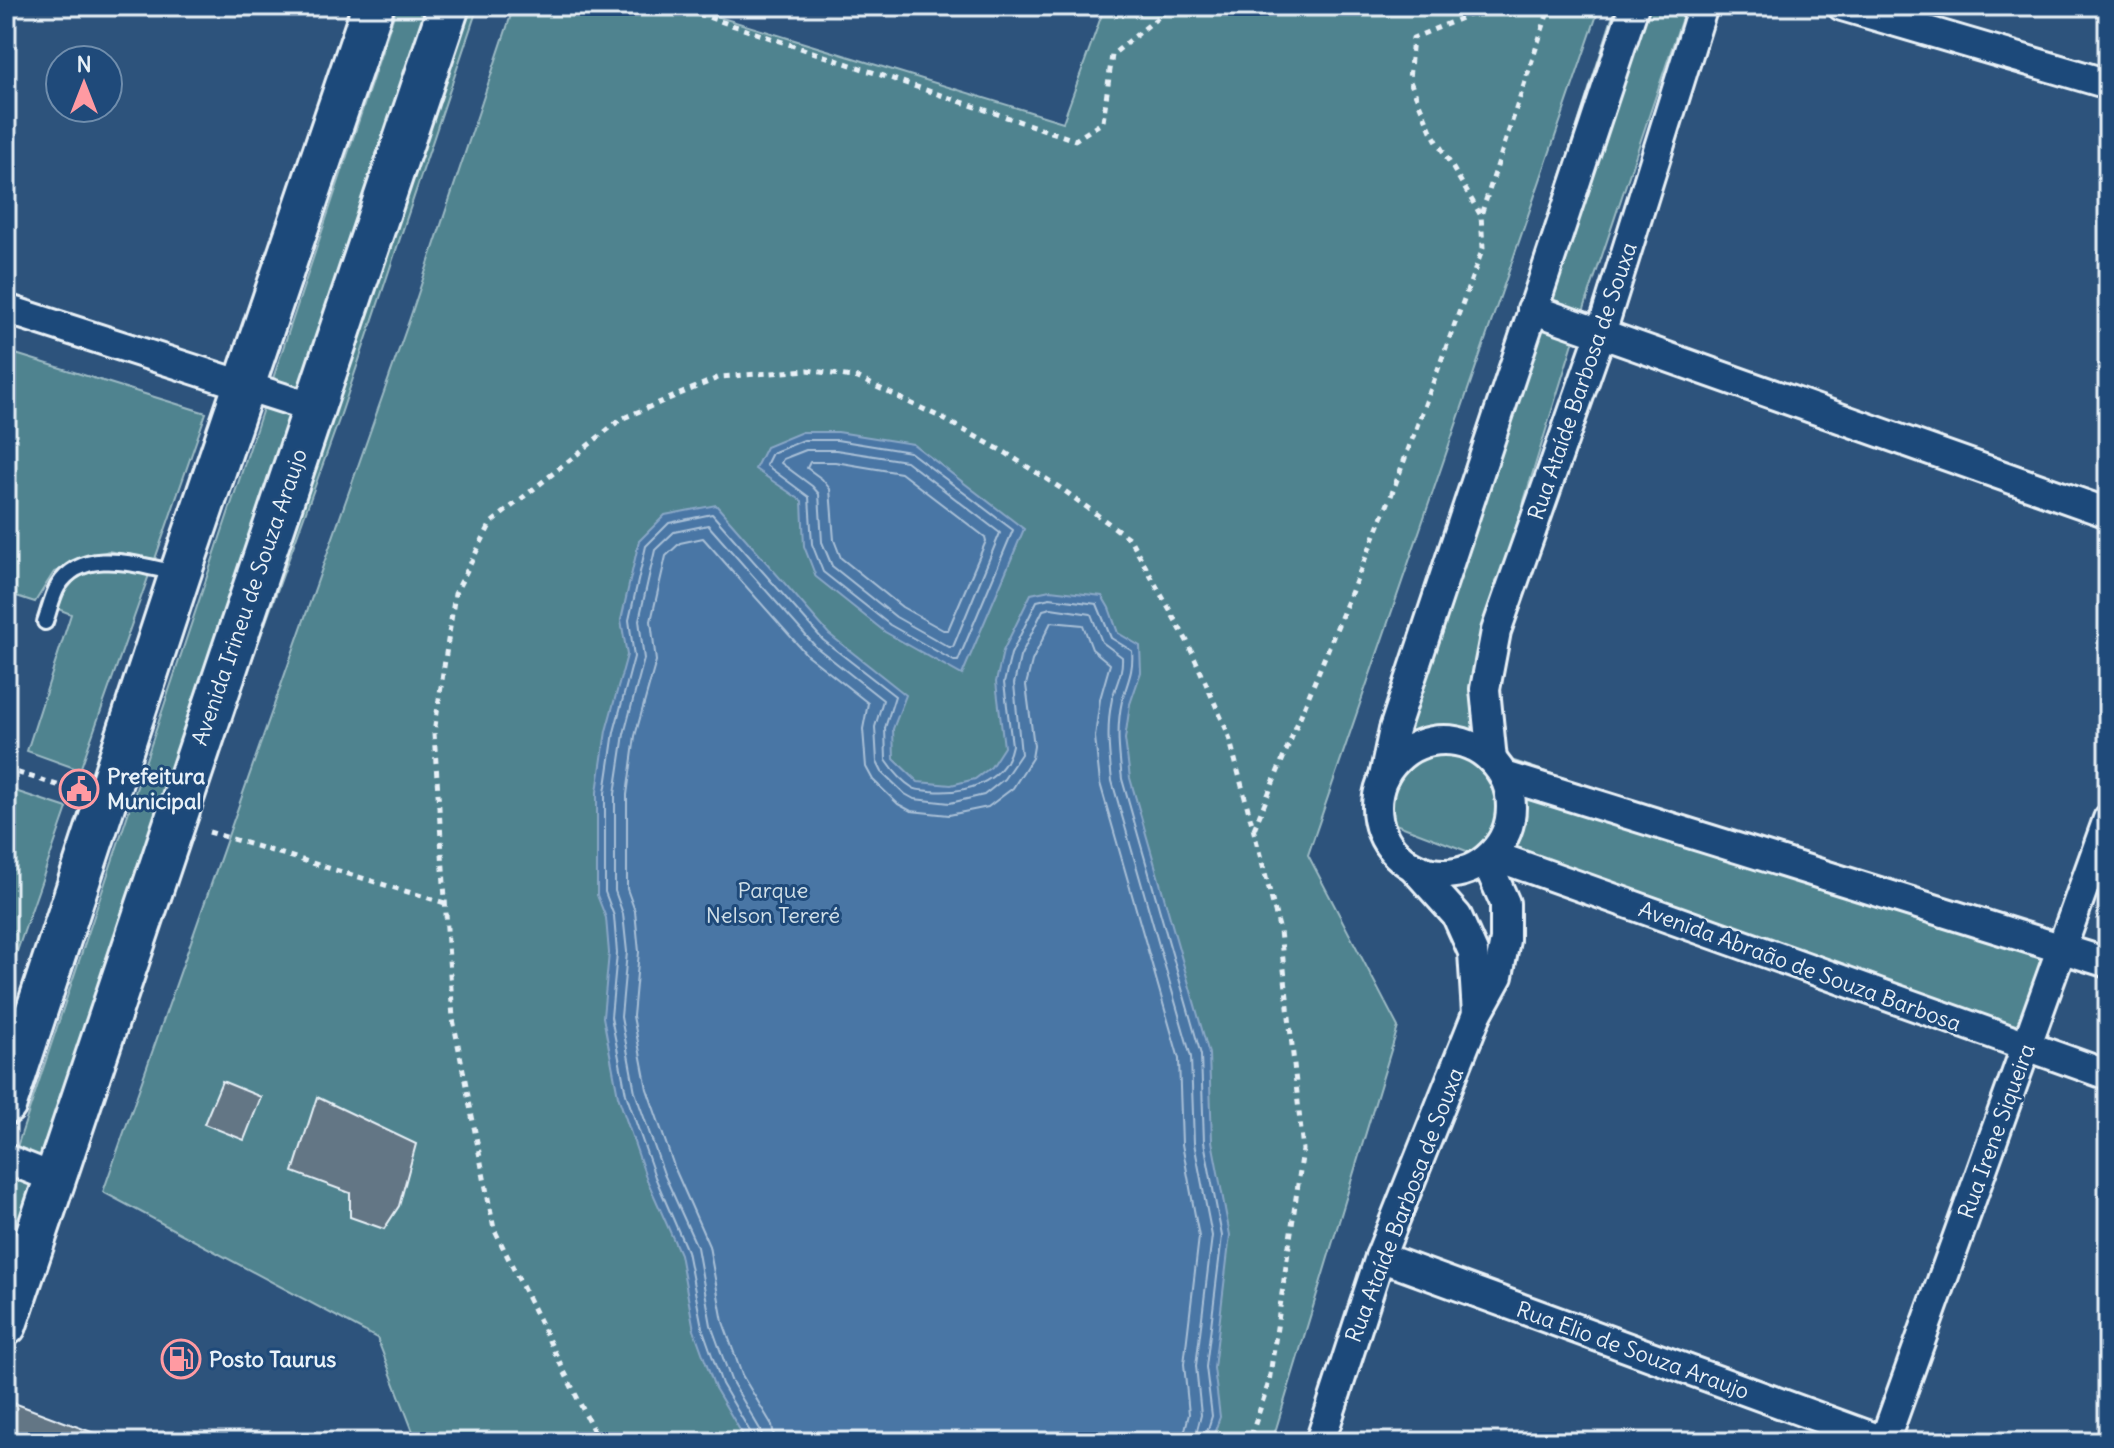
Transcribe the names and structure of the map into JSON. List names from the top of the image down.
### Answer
{
  "streets": {
    "main road": ["Avenida Irineu de Souza Araujo"],
    "street": [
      "Rua Ataíde Barbosa de Souxa",
      "Avenida Abraão de Souza Barbosa",
      "Rua Irene Siqueira",
      "Rua Elio de Souza Araujo"
    ]
  },
  "crossings": [
    ["Rua Ataíde Barbosa de Souxa", "Avenida Abraão de Souza Barbosa"],
    ["Rua Ataíde Barbosa de Souxa", "Rua Elio de Souza Araujo"],
    ["Avenida Abraão de Souza Barbosa", "Rua Irene Siqueira"],
    ["Rua Irene Siqueira", "Rua Elio de Souza Araujo"]
  ],
  "parks": ["Parque Nelson Tereré"],
  "places": {
    "public building": ["Prefeitura Municipal"],
    "fuel station": ["Posto Taurus"]
  },
  "north": "top"
}
